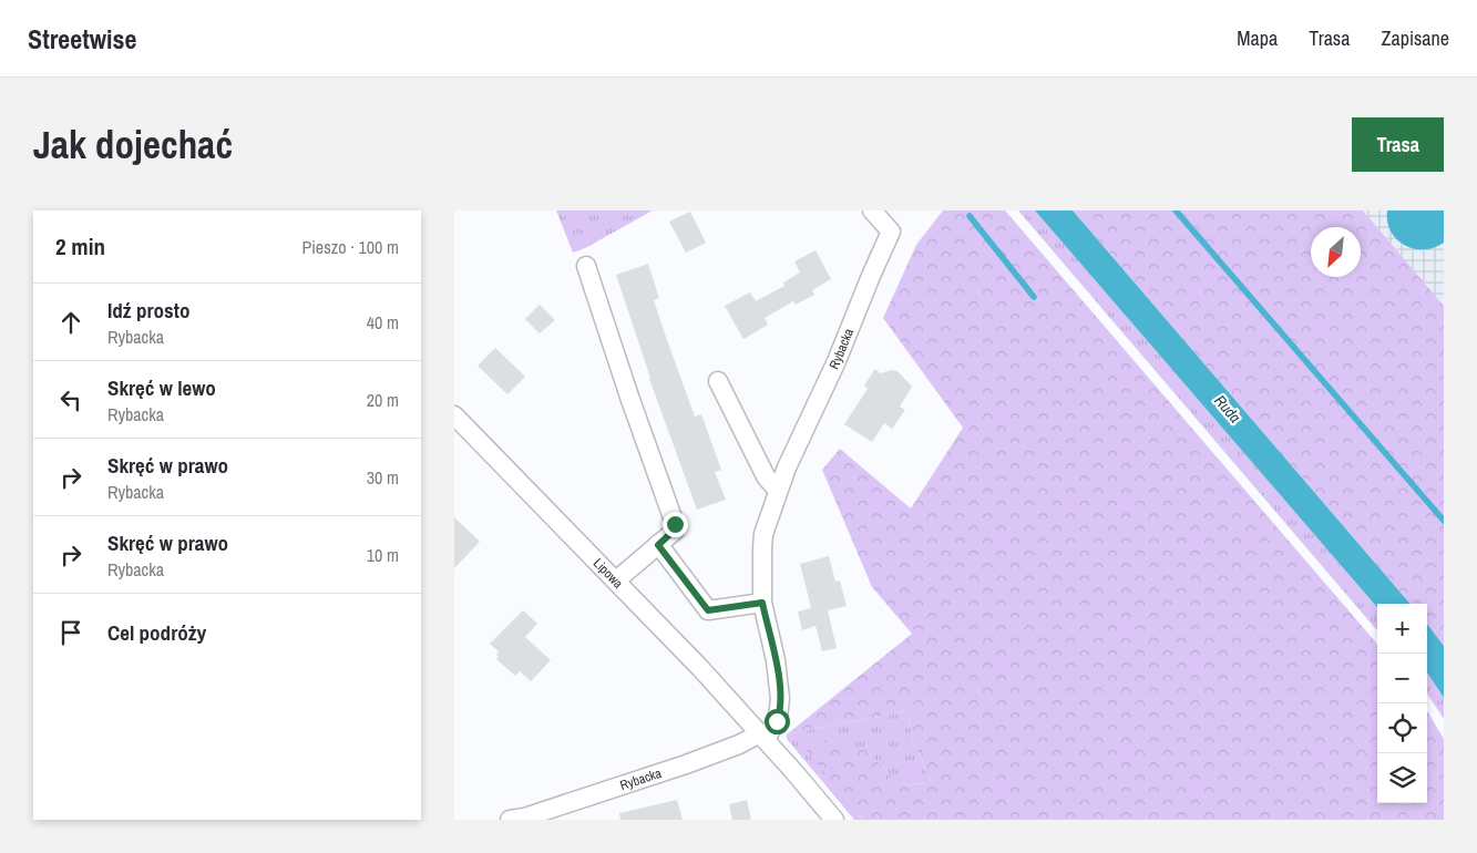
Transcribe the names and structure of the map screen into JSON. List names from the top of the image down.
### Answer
{
  "streets": {
    "street": ["Rybacka", "Lipowa"]
  },
  "crossings": [
    ["Rybacka", "Lipowa"]
  ],
  "water": ["Ruda"],
  "north": "bottom left",
  "page": {
    "header": "Streetwise",
    "nav": ["Mapa", "Trasa", "Zapisane"],
    "buttons": "Trasa",
    "title": "Jak dojechać",
    "heading": ["2 min", "Pieszo · 100 m"],
    "list": [
      ["Idź prosto", "Rybacka", "40 m"],
      ["Skręć w lewo", "Rybacka", "20 m"],
      ["Skręć w prawo", "Rybacka", "30 m"],
      ["Skręć w prawo", "Rybacka", "10 m"],
      "Cel podróży"
    ],
    "map_buttons": ["+", "−"]
  }
}
